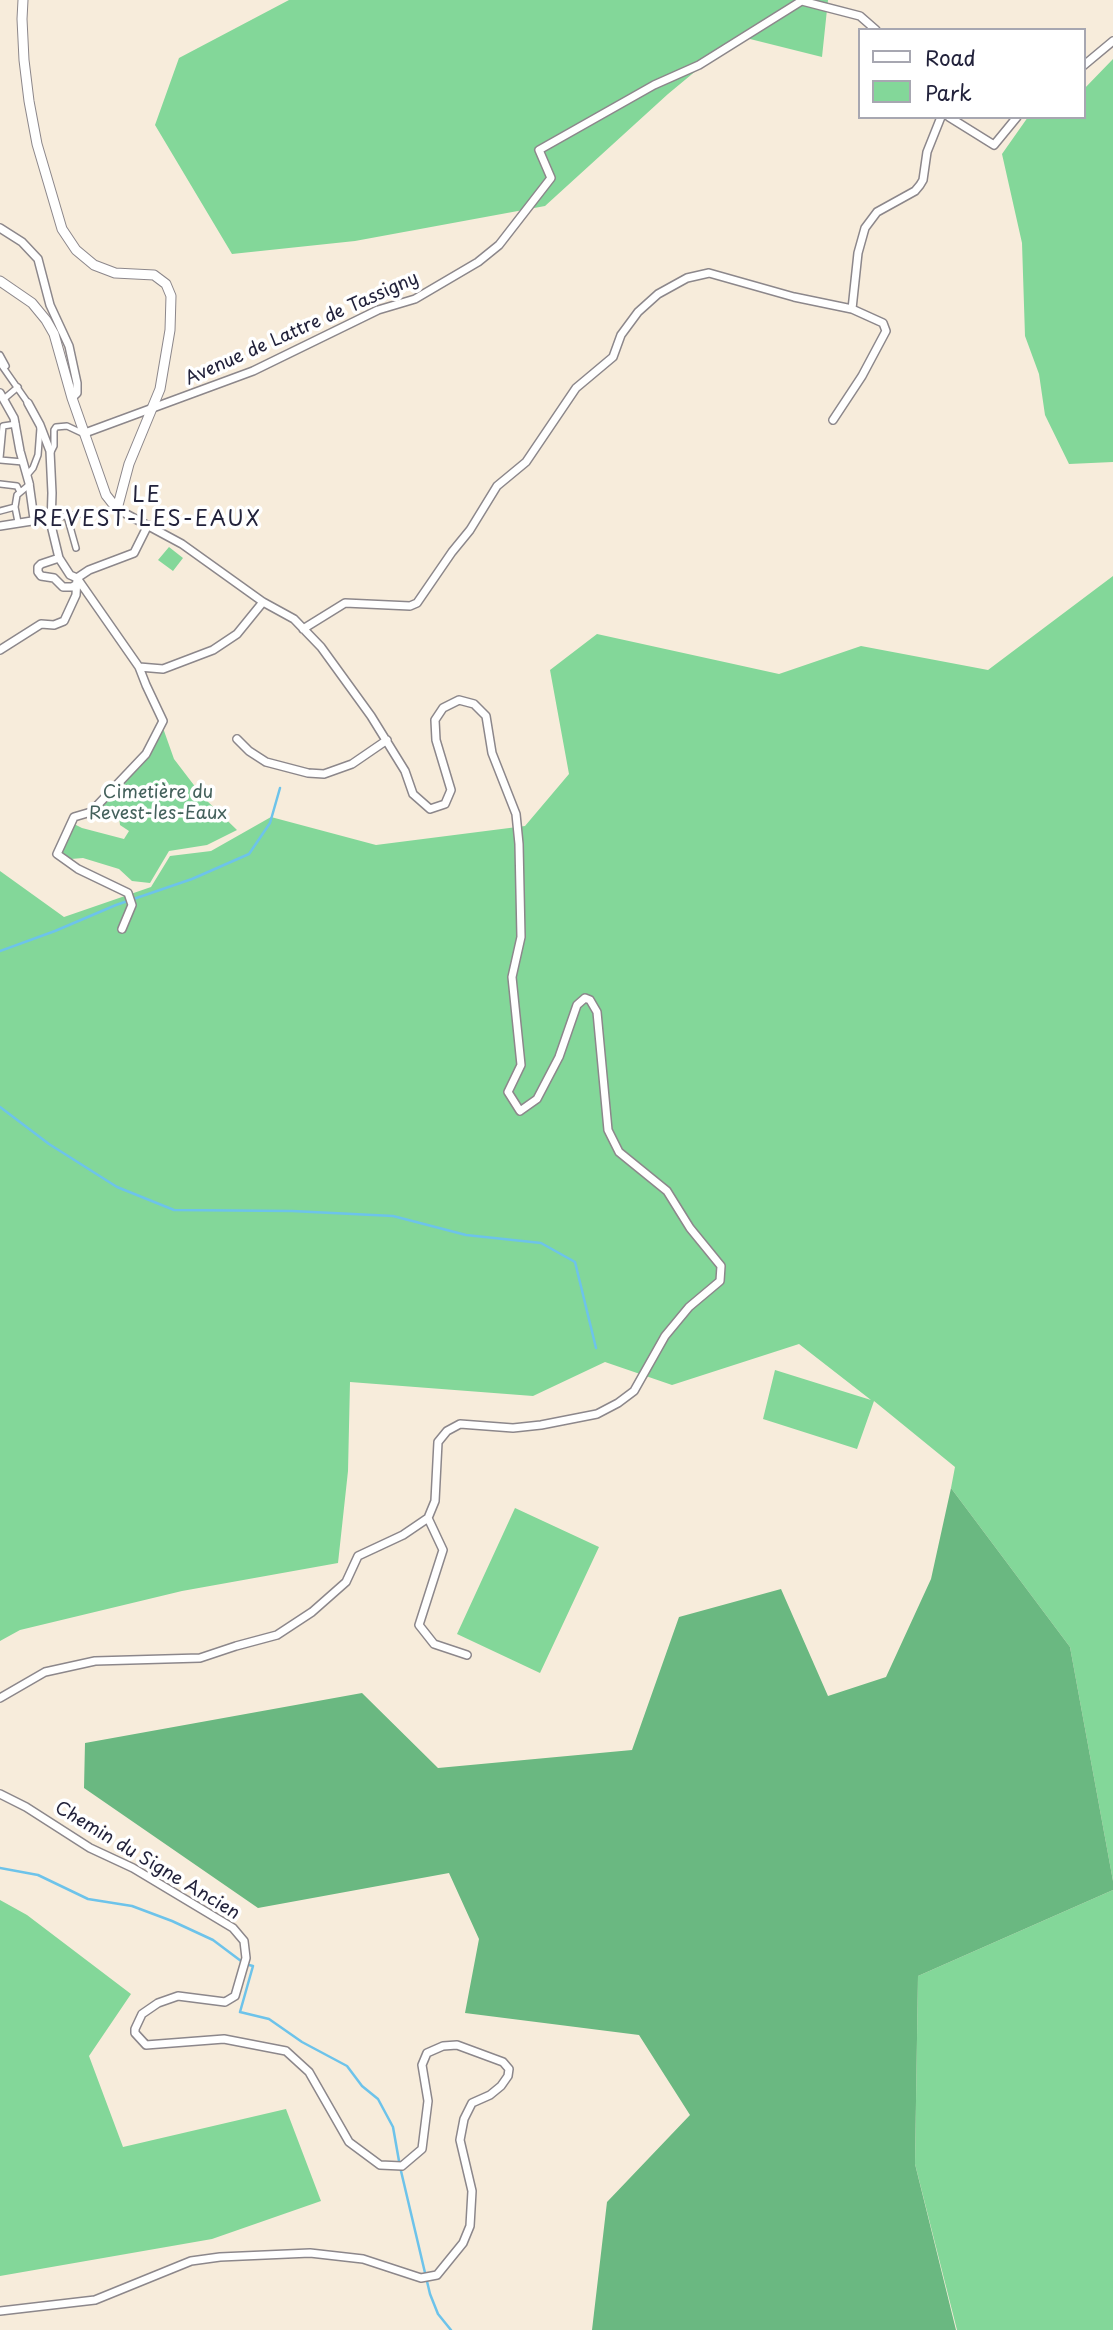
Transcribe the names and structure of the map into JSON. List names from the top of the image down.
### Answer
{
  "streets": {
    "street": ["Avenue de Lattre de Tassigny", "Chemin du Signe Ancien"]
  },
  "districts": ["LE REVEST-LES-EAUX"],
  "parks": ["Cimetière du Revest-les-Eaux"],
  "legend": ["Road", "Park"]
}
